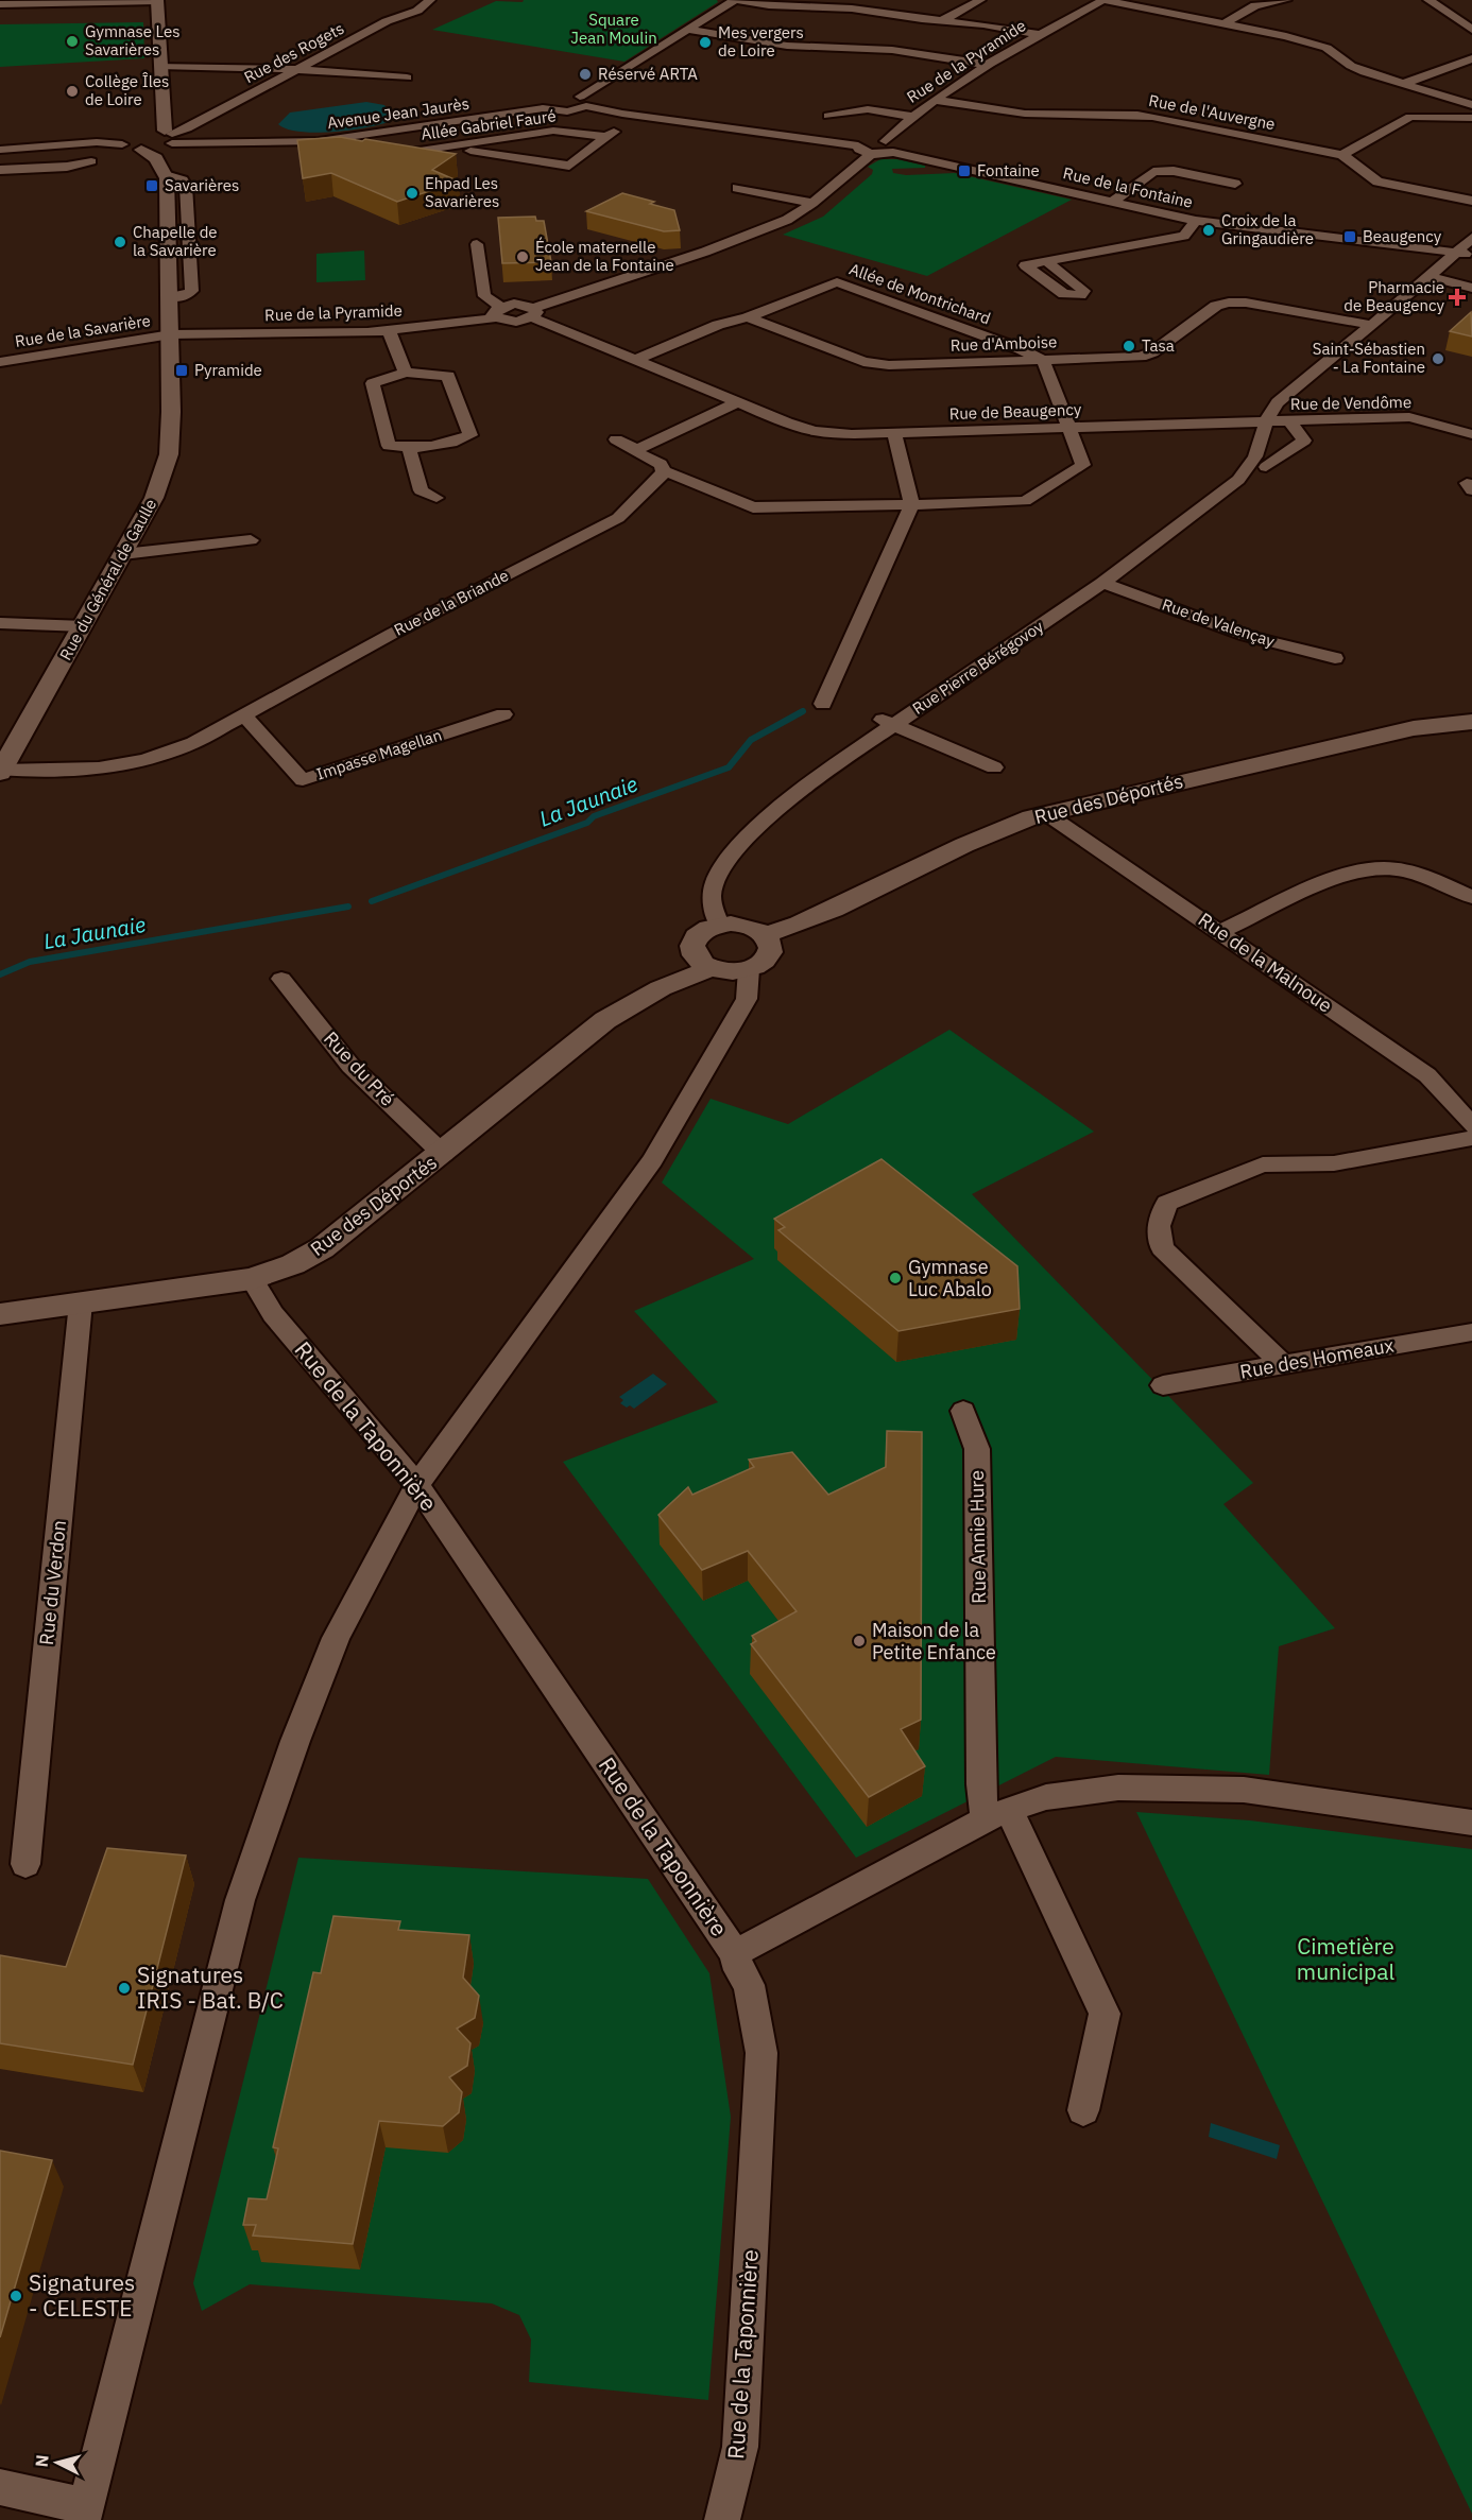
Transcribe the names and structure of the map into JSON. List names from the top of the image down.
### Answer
{
  "streets": {
    "street": [
      "Rue des Rogets",
      "Rue de la Pyramide",
      "Rue de l'Auvergne",
      "Avenue Jean Jaurès",
      "Allée Gabriel Fauré",
      "Rue de la Fontaine",
      "Allée de Montrichard",
      "Rue de la Savarière",
      "Rue d'Amboise",
      "Rue de Vendôme",
      "Rue de Beaugency",
      "Rue du Général de Gaulle",
      "Rue de la Briande",
      "Rue de Valençay",
      "Rue Pierre Bérégovoy",
      "Impasse Magellan",
      "Rue des Déportés",
      "Rue de la Malnoue",
      "Rue du Pré",
      "Rue des Homeaux",
      "Rue de la Taponnière",
      "Rue Annie Hure",
      "Rue du Verdon"
    ]
  },
  "crossings": [
    ["Rue des Rogets", "Avenue Jean Jaurès"],
    ["Rue des Rogets", "Rue du Général de Gaulle"],
    ["Rue de la Pyramide", "Rue de l'Auvergne"],
    ["Rue de la Pyramide", "Rue de la Fontaine"],
    ["Rue de la Pyramide", "Rue de la Savarière"],
    ["Rue de la Pyramide", "Rue de Beaugency"],
    ["Rue de la Pyramide", "Rue du Général de Gaulle"],
    ["Avenue Jean Jaurès", "Rue du Général de Gaulle"],
    ["Allée de Montrichard", "Rue d'Amboise"],
    ["Rue de la Savarière", "Rue du Général de Gaulle"],
    ["Rue de Vendôme", "Rue de Beaugency"],
    ["Rue de Vendôme", "Rue Pierre Bérégovoy"],
    ["Rue de Beaugency", "Rue Pierre Bérégovoy"],
    ["Rue du Général de Gaulle", "Rue de la Briande"],
    ["Rue de la Briande", "Impasse Magellan"],
    ["Rue de Valençay", "Rue Pierre Bérégovoy"],
    ["Rue Pierre Bérégovoy", "Rue des Déportés"],
    ["Rue des Déportés", "Rue de la Malnoue"],
    ["Rue des Déportés", "Rue du Pré"],
    ["Rue des Déportés", "Rue de la Taponnière"],
    ["Rue des Déportés", "Rue du Verdon"]
  ],
  "water": ["La Jaunaie"],
  "parks": ["Square Jean Moulin", "Cimetière municipal"],
  "places": {
    "other": [
      "Gymnase Les Savarières",
      "Mes vergers de Loire",
      "Réservé ARTA",
      "Collège Îles de Loire",
      "Ehpad Les Savarières",
      "Croix de la Gringaudière",
      "Chapelle de la Savarière",
      "École maternelle Jean de la Fontaine",
      "Tasa",
      "Saint-Sébastien - La Fontaine",
      "Gymnase Luc Abalo",
      "Maison de la Petite Enfance",
      "Signatures IRIS - Bat. B/C",
      "Signatures - CELESTE"
    ],
    "transit": [
      "Fontaine",
      "Savarières",
      "Beaugency",
      "Pyramide"
    ],
    "health": ["Pharmacie de Beaugency"]
  },
  "north": "left"
}
